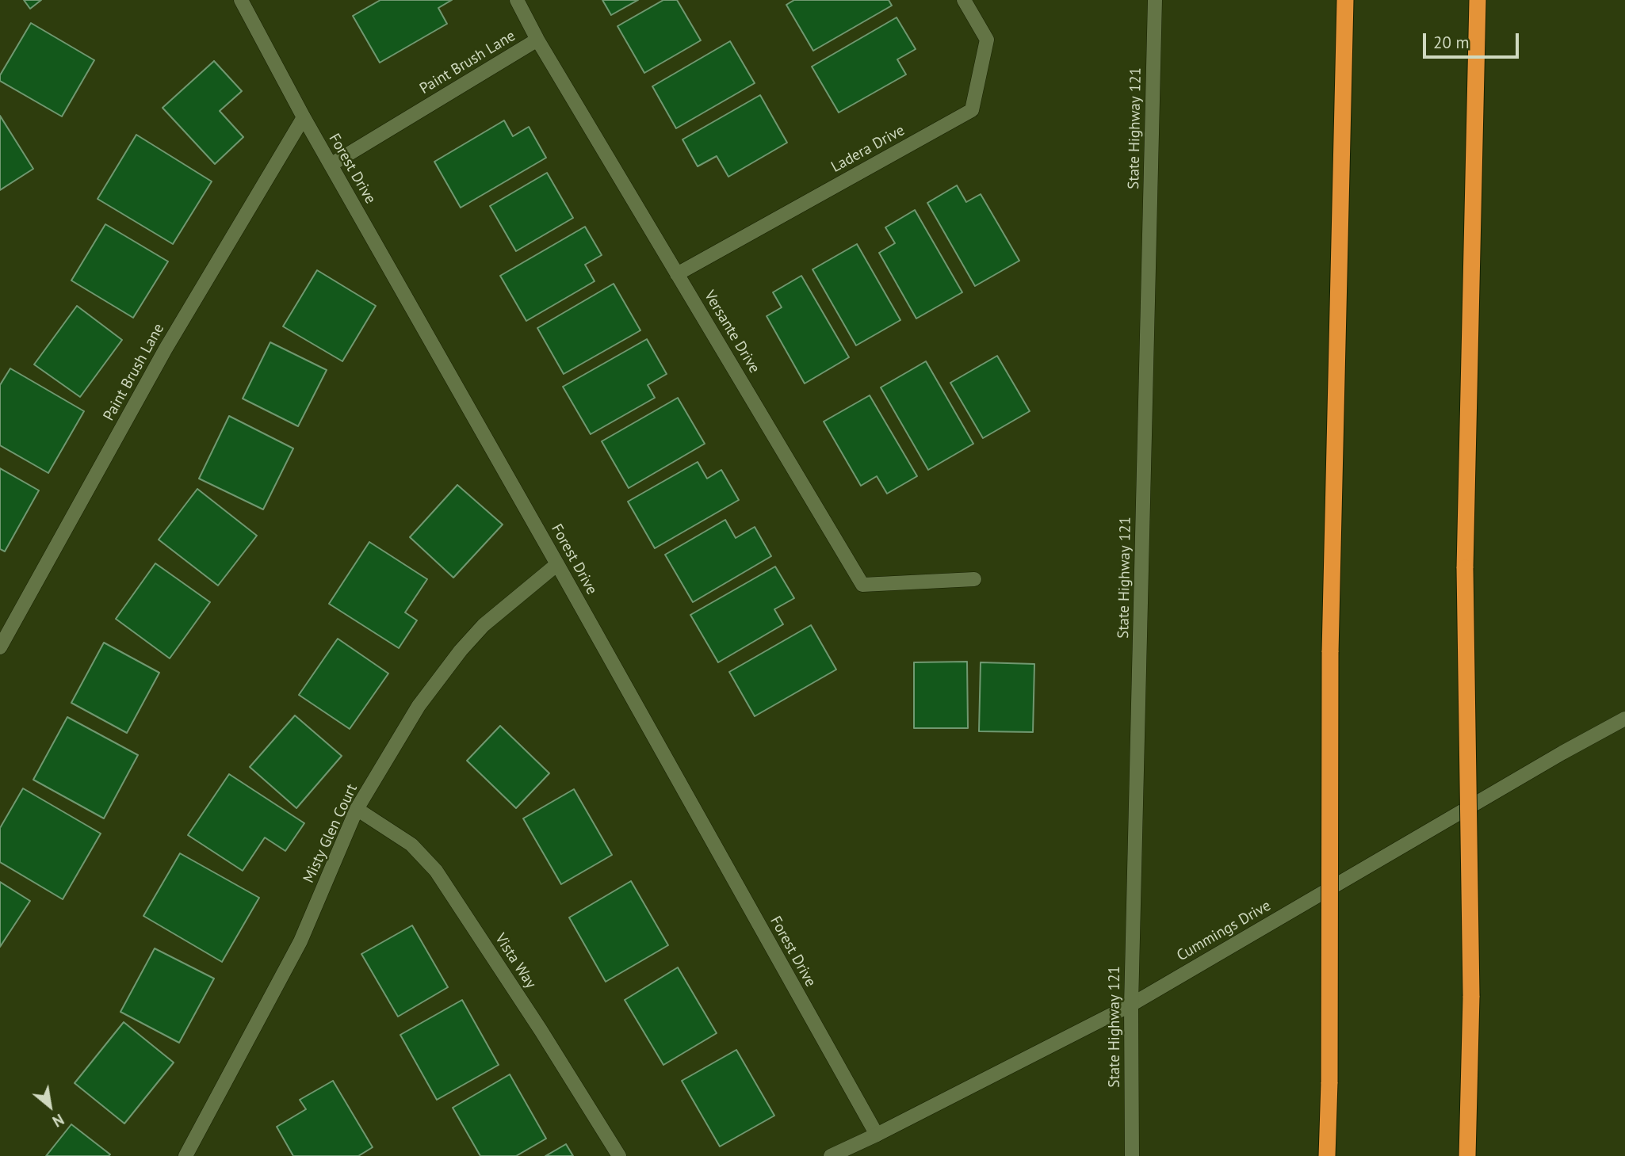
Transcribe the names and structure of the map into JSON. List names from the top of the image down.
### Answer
{
  "streets": {
    "street": [
      "Paint Brush Lane",
      "State Highway 121",
      "Ladera Drive",
      "Forest Drive",
      "Versante Drive",
      "Misty Glen Court",
      "Cummings Drive",
      "Vista Way"
    ]
  },
  "crossings": [
    ["Paint Brush Lane", "Forest Drive"],
    ["Paint Brush Lane", "Versante Drive"],
    ["State Highway 121", "Cummings Drive"],
    ["Ladera Drive", "Versante Drive"],
    ["Forest Drive", "Misty Glen Court"],
    ["Forest Drive", "Cummings Drive"],
    ["Misty Glen Court", "Vista Way"]
  ],
  "scale_bar": "20 m",
  "north": "bottom right"
}
